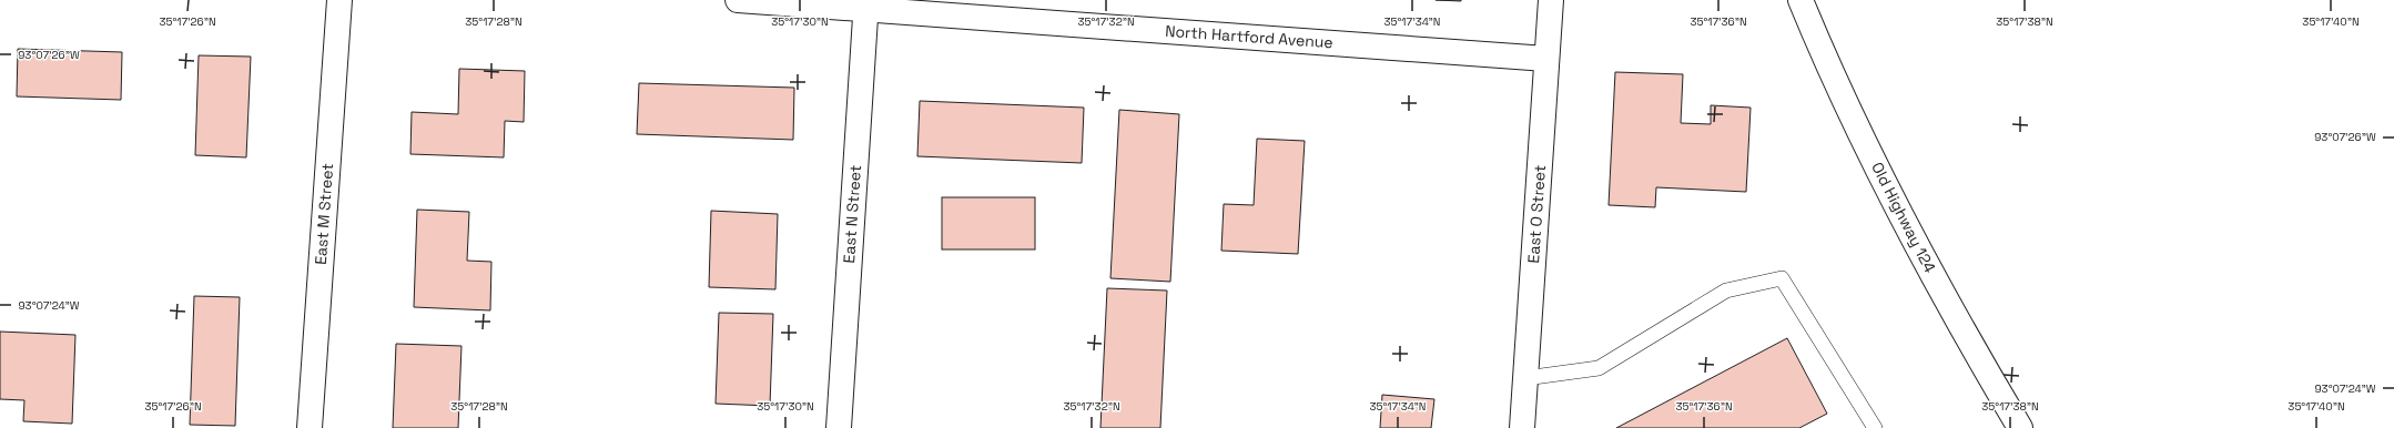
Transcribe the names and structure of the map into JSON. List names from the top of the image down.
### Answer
{
  "streets": {
    "street": [
      "North Hartford Avenue",
      "East M Street",
      "East N Street",
      "East O Street",
      "Old Highway 124"
    ]
  },
  "crossings": [
    ["North Hartford Avenue", "East N Street"],
    ["North Hartford Avenue", "East O Street"]
  ],
  "coordinates": [
    "35°17'26\"N",
    "35°17'28\"N",
    "35°17'30\"N",
    "35°17'32\"N",
    "35°17'34\"N",
    "35°17'36\"N",
    "35°17'38\"N",
    "35°17'40\"N",
    "93°07'26\"W",
    "93°07'24\"W"
  ]
}
